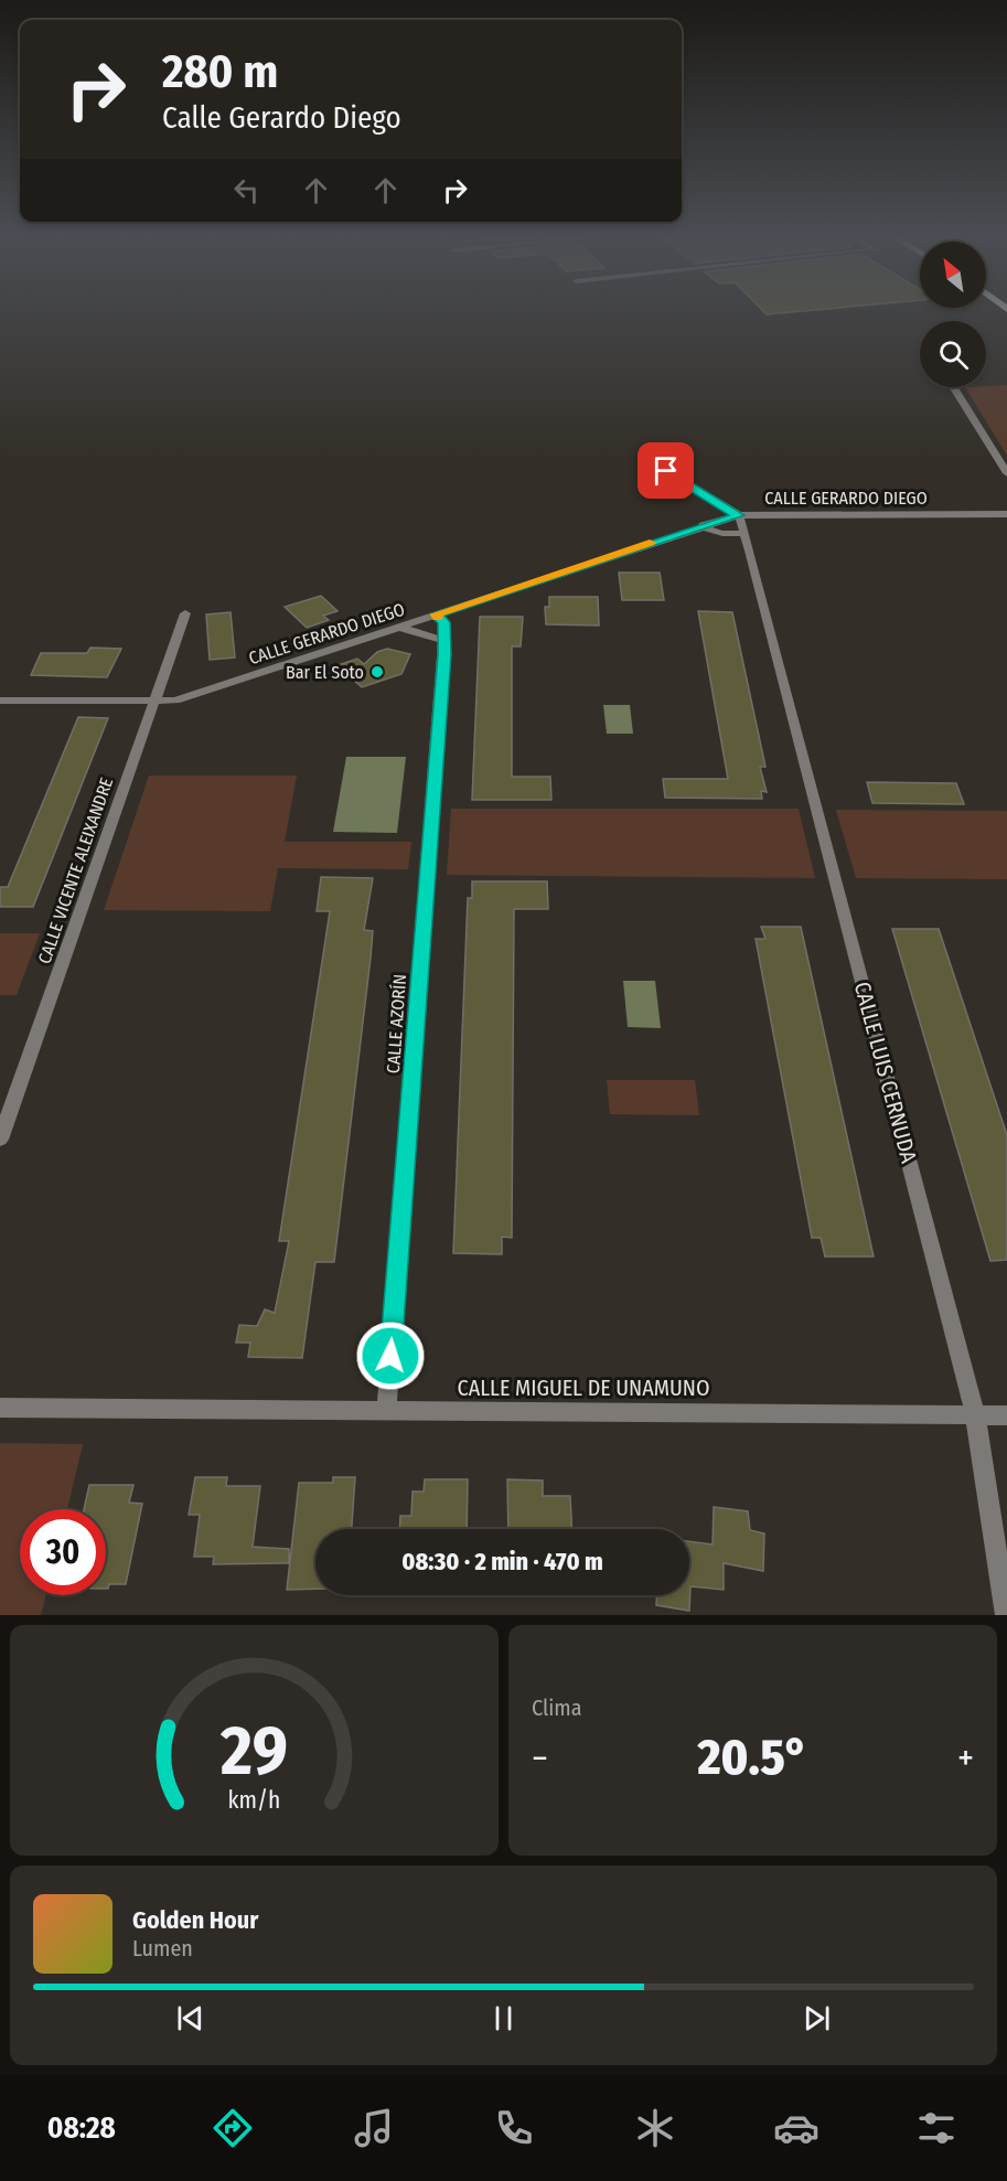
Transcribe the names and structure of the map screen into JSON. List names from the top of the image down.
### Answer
{
  "streets": {
    "street": [
      "CALLE GERARDO DIEGO",
      "CALLE VICENTE ALEIXANDRE",
      "CALLE AZORÍN",
      "CALLE LUIS CERNUDA",
      "CALLE MIGUEL DE UNAMUNO"
    ]
  },
  "crossings": [
    ["CALLE GERARDO DIEGO", "CALLE VICENTE ALEIXANDRE"],
    ["CALLE GERARDO DIEGO", "CALLE AZORÍN"],
    ["CALLE GERARDO DIEGO", "CALLE LUIS CERNUDA"],
    ["CALLE AZORÍN", "CALLE MIGUEL DE UNAMUNO"],
    ["CALLE LUIS CERNUDA", "CALLE MIGUEL DE UNAMUNO"]
  ],
  "places": ["Bar El Soto"],
  "north": "top left",
  "page": {
    "turn": ["280 m", "Calle Gerardo Diego"],
    "limit": "30",
    "trip": "08:30 · 2 min · 470 m",
    "tile": "Clima",
    "heat": ["−", "20.5°", "+"],
    "song": ["Golden Hour", "Lumen"],
    "tabs": "08:28",
    "gauge": ["29", "km/h"]
  }
}
